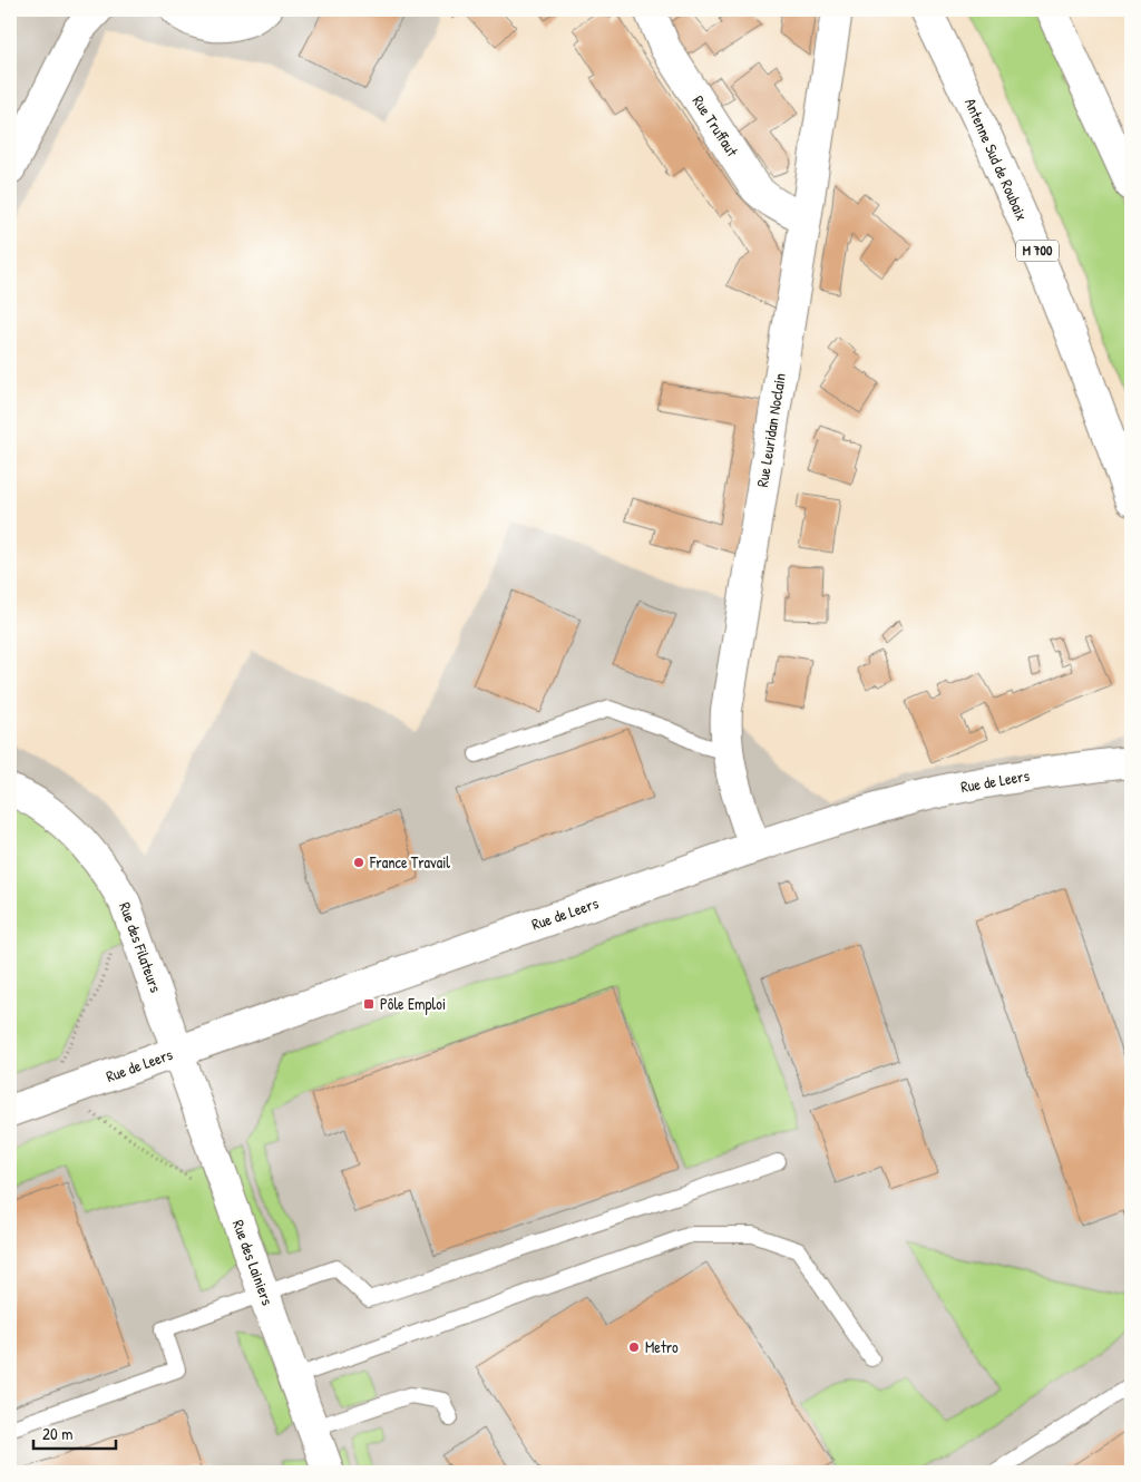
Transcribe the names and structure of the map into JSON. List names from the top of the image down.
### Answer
{
  "streets": {
    "main road": [
      "Rue Truffaut",
      "Antenne Sud de Roubaix",
      "M 700",
      "Rue Leuridan Noclain",
      "Rue de Leers",
      "Rue des Filateurs",
      "Rue des Lainiers"
    ]
  },
  "crossings": [
    ["Rue Truffaut", "Rue Leuridan Noclain"],
    ["Rue Leuridan Noclain", "Rue de Leers"],
    ["Rue de Leers", "Rue des Filateurs"],
    ["Rue de Leers", "Rue des Lainiers"],
    ["Rue des Filateurs", "Rue des Lainiers"]
  ],
  "places": {
    "other": ["France Travail", "Metro"],
    "transit": ["Pôle Emploi"]
  },
  "scale_bar": "20 m"
}
